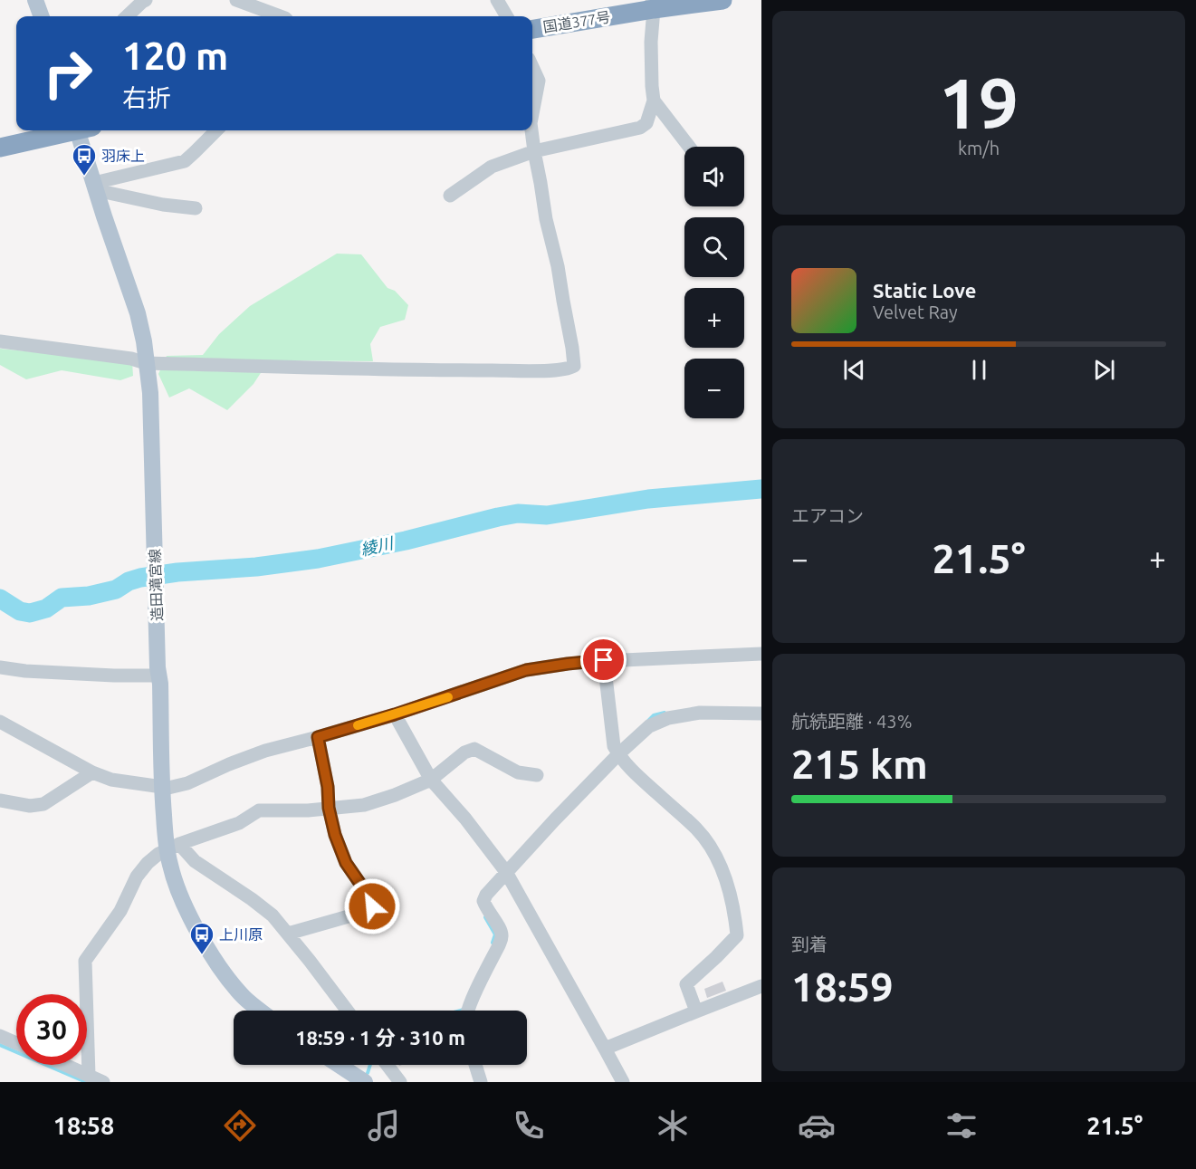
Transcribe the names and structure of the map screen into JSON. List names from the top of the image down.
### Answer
{
  "streets": {
    "highway": ["国道377号"],
    "main road": ["造田滝宮線"]
  },
  "water": ["綾川"],
  "places": {
    "bus stop": ["羽床上", "上川原"]
  },
  "page": {
    "tile": [
      ["19", "km/h"],
      "エアコン",
      ["航続距離 · 43%", "215 km"],
      ["到着", "18:59"]
    ],
    "turn": ["120 m", "右折"],
    "map_buttons": ["+", "−"],
    "song": ["Static Love", "Velvet Ray"],
    "heat": ["−", "21.5°", "+"],
    "limit": "30",
    "trip": "18:59 · 1 分 · 310 m",
    "tabs": ["18:58", "21.5°"]
  }
}
